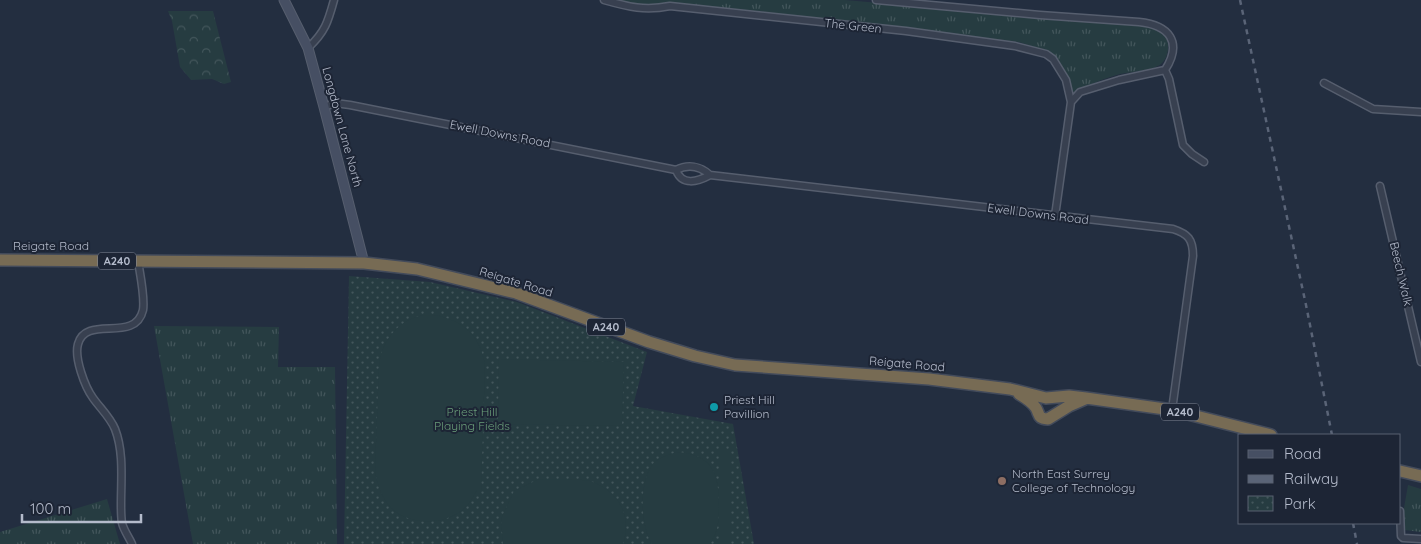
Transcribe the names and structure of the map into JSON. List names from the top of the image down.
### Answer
{
  "streets": {
    "highway": ["Reigate Road", "A240"],
    "street": [
      "The Green",
      "Longdown Lane North",
      "Ewell Downs Road",
      "Beech Walk"
    ]
  },
  "crossings": [
    ["The Green", "Ewell Downs Road"],
    ["Longdown Lane North", "Ewell Downs Road"],
    ["Longdown Lane North", "Reigate Road"],
    ["Ewell Downs Road", "Reigate Road"]
  ],
  "parks": ["Priest Hill Playing Fields"],
  "places": ["Priest Hill Pavillion", "North East Surrey College of Technology"],
  "legend": ["Road", "Railway", "Park"],
  "scale_bar": "100 m"
}
